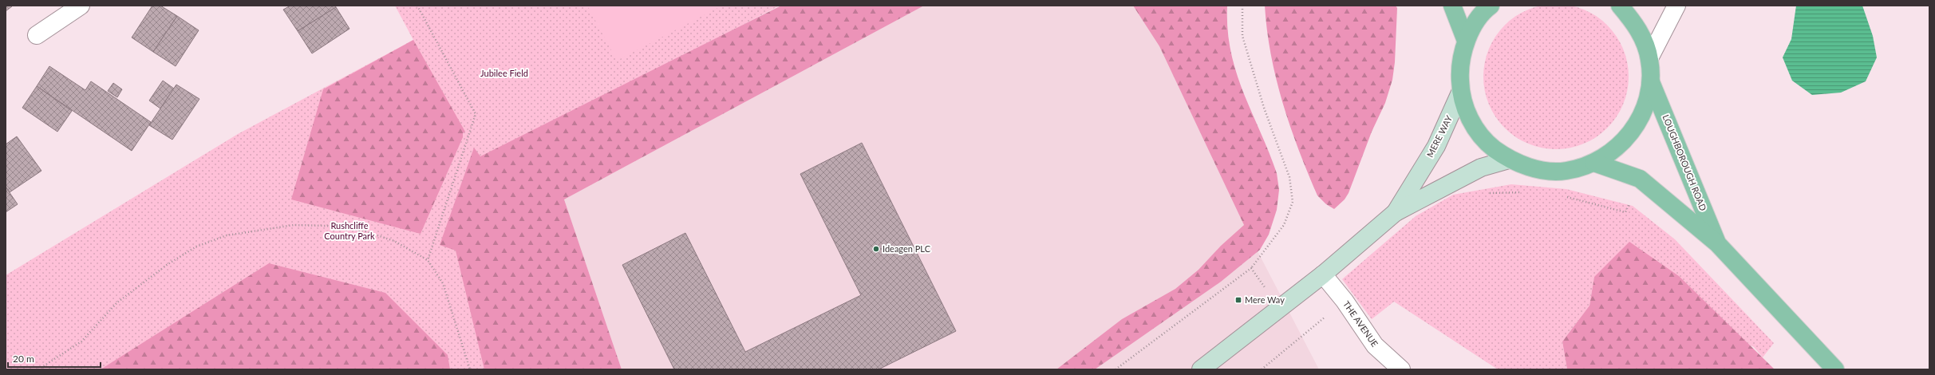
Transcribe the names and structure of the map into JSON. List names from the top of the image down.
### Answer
{
  "streets": {
    "main road": ["LOUGHBOROUGH ROAD"],
    "street": ["MERE WAY", "THE AVENUE"]
  },
  "crossings": [
    ["MERE WAY", "THE AVENUE"]
  ],
  "parks": ["Jubilee Field", "Rushcliffe Country Park"],
  "places": {
    "other": ["Ideagen PLC"],
    "transit": ["Mere Way"]
  },
  "scale_bar": "20 m"
}
